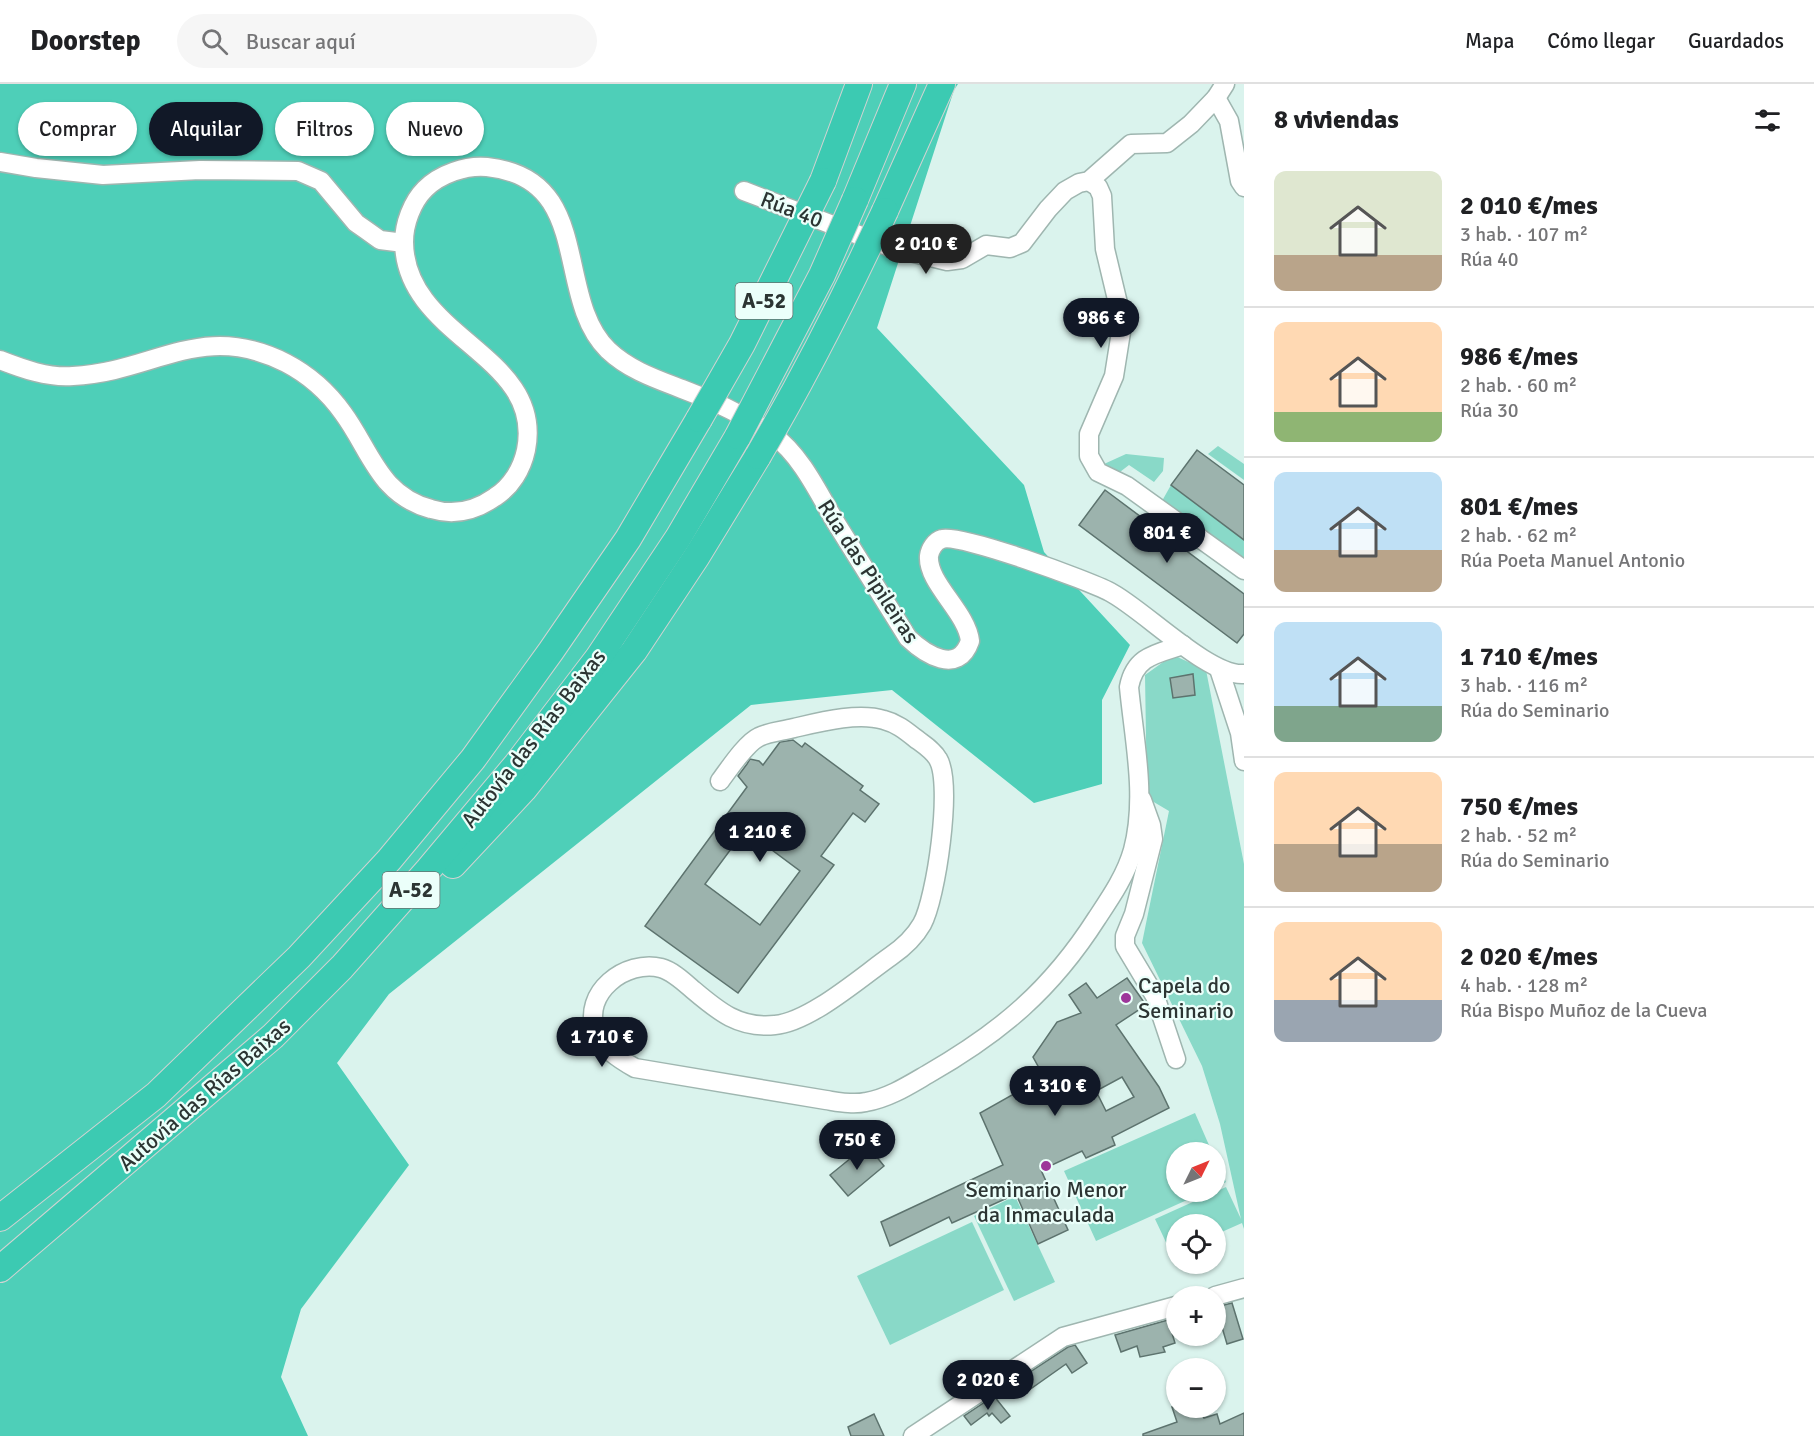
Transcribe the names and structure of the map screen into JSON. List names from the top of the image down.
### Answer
{
  "streets": {
    "highway": ["A-52", "Autovía das Rías Baixas"],
    "street": ["Rúa 40", "Rúa das Pipileiras"]
  },
  "places": ["Capela do Seminario", "Seminario Menor da Inmaculada"],
  "north": "top right",
  "page": {
    "header": "Doorstep",
    "search": "Buscar aquí",
    "nav": ["Mapa", "Cómo llegar", "Guardados"],
    "heading": "8 viviendas",
    "chip": [
      "Comprar",
      "Alquilar",
      "Filtros",
      "Nuevo"
    ],
    "list": [
      {
        "name": "2 010 €/mes",
        "note": "3 hab. · 107 m² · Rúa 40"
      },
      {
        "name": "986 €/mes",
        "note": "2 hab. · 60 m² · Rúa 30"
      },
      {
        "name": "801 €/mes",
        "note": "2 hab. · 62 m² · Rúa Poeta Manuel Antonio"
      },
      {
        "name": "1 710 €/mes",
        "note": "3 hab. · 116 m² · Rúa do Seminario"
      },
      {
        "name": "750 €/mes",
        "note": "2 hab. · 52 m² · Rúa do Seminario"
      },
      {
        "name": "2 020 €/mes",
        "note": "4 hab. · 128 m² · Rúa Bispo Muñoz de la Cueva"
      }
    ],
    "price": [
      "2 010 €",
      "986 €",
      "801 €",
      "1 210 €",
      "1 710 €",
      "1 310 €",
      "750 €",
      "2 020 €"
    ],
    "map_buttons": ["+", "−"]
  }
}
